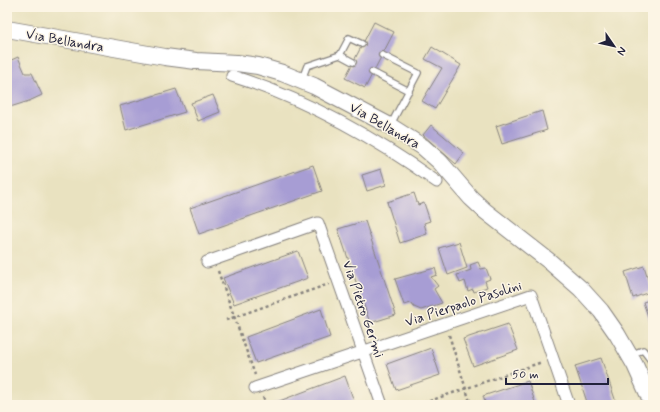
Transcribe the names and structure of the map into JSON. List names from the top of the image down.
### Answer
{
  "streets": {
    "main road": ["Via Bellandra"],
    "street": ["Via Pierpaolo Pasolini", "Via Pietro Germi"]
  },
  "crossings": [
    ["Via Pierpaolo Pasolini", "Via Pietro Germi"]
  ],
  "scale_bar": "50 m",
  "north": "bottom right"
}
